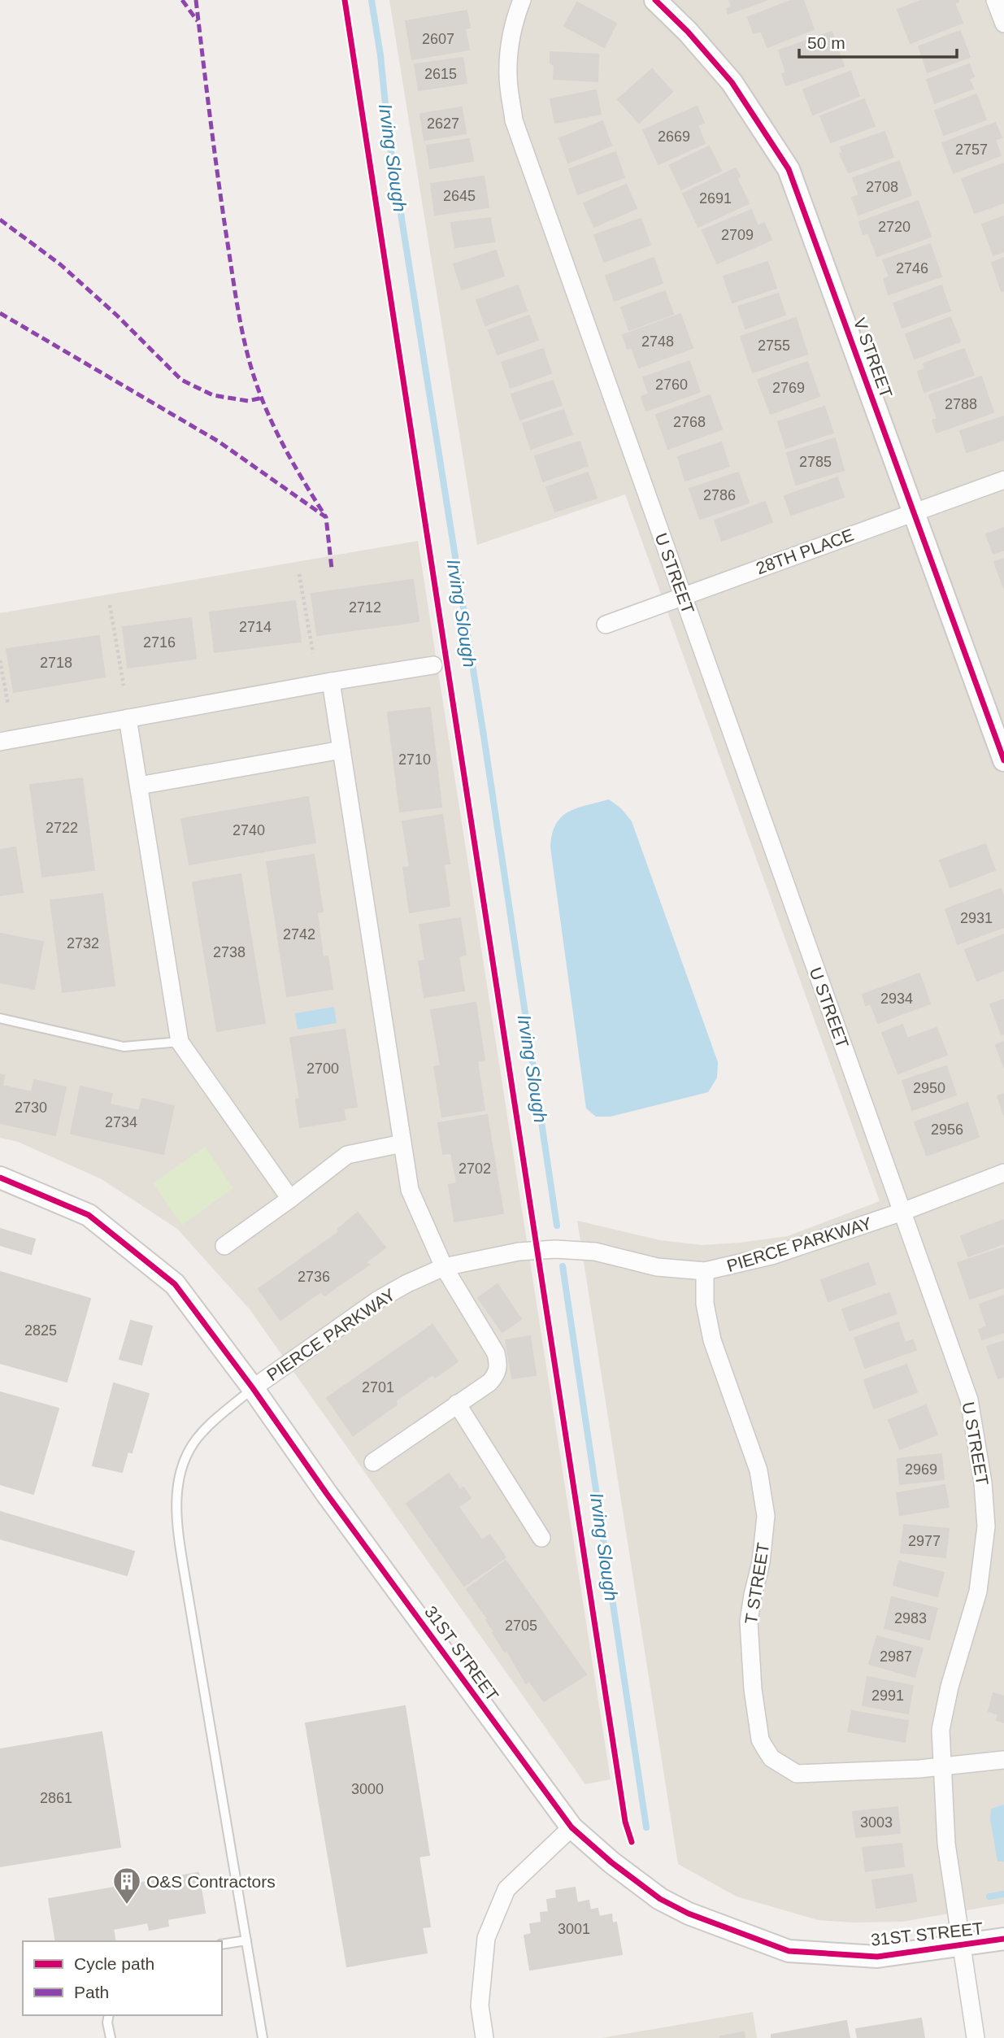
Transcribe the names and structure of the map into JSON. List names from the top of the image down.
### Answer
{
  "streets": {
    "street": [
      "V STREET",
      "28TH PLACE",
      "U STREET",
      "PIERCE PARKWAY",
      "T STREET",
      "31ST STREET"
    ]
  },
  "crossings": [
    ["V STREET", "28TH PLACE"],
    ["28TH PLACE", "U STREET"],
    ["U STREET", "PIERCE PARKWAY"],
    ["U STREET", "T STREET"],
    ["U STREET", "31ST STREET"],
    ["PIERCE PARKWAY", "T STREET"],
    ["PIERCE PARKWAY", "31ST STREET"]
  ],
  "water": ["Irving Slough"],
  "places": {
    "building": ["O&S Contractors"]
  },
  "house_numbers": [
    "2607",
    "2615",
    "2627",
    "2669",
    "2757",
    "2708",
    "2645",
    "2691",
    "2720",
    "2709",
    "2746",
    "2748",
    "2755",
    "2760",
    "2769",
    "2788",
    "2768",
    "2785",
    "2786",
    "2712",
    "2714",
    "2716",
    "2718",
    "2710",
    "2722",
    "2740",
    "2931",
    "2742",
    "2732",
    "2738",
    "2934",
    "2700",
    "2950",
    "2730",
    "2734",
    "2956",
    "2702",
    "2736",
    "2825",
    "2701",
    "2969",
    "2977",
    "2983",
    "2705",
    "2987",
    "2991",
    "3000",
    "2861",
    "3003",
    "3001"
  ],
  "legend": ["Cycle path", "Path"],
  "scale_bar": "50 m"
}
